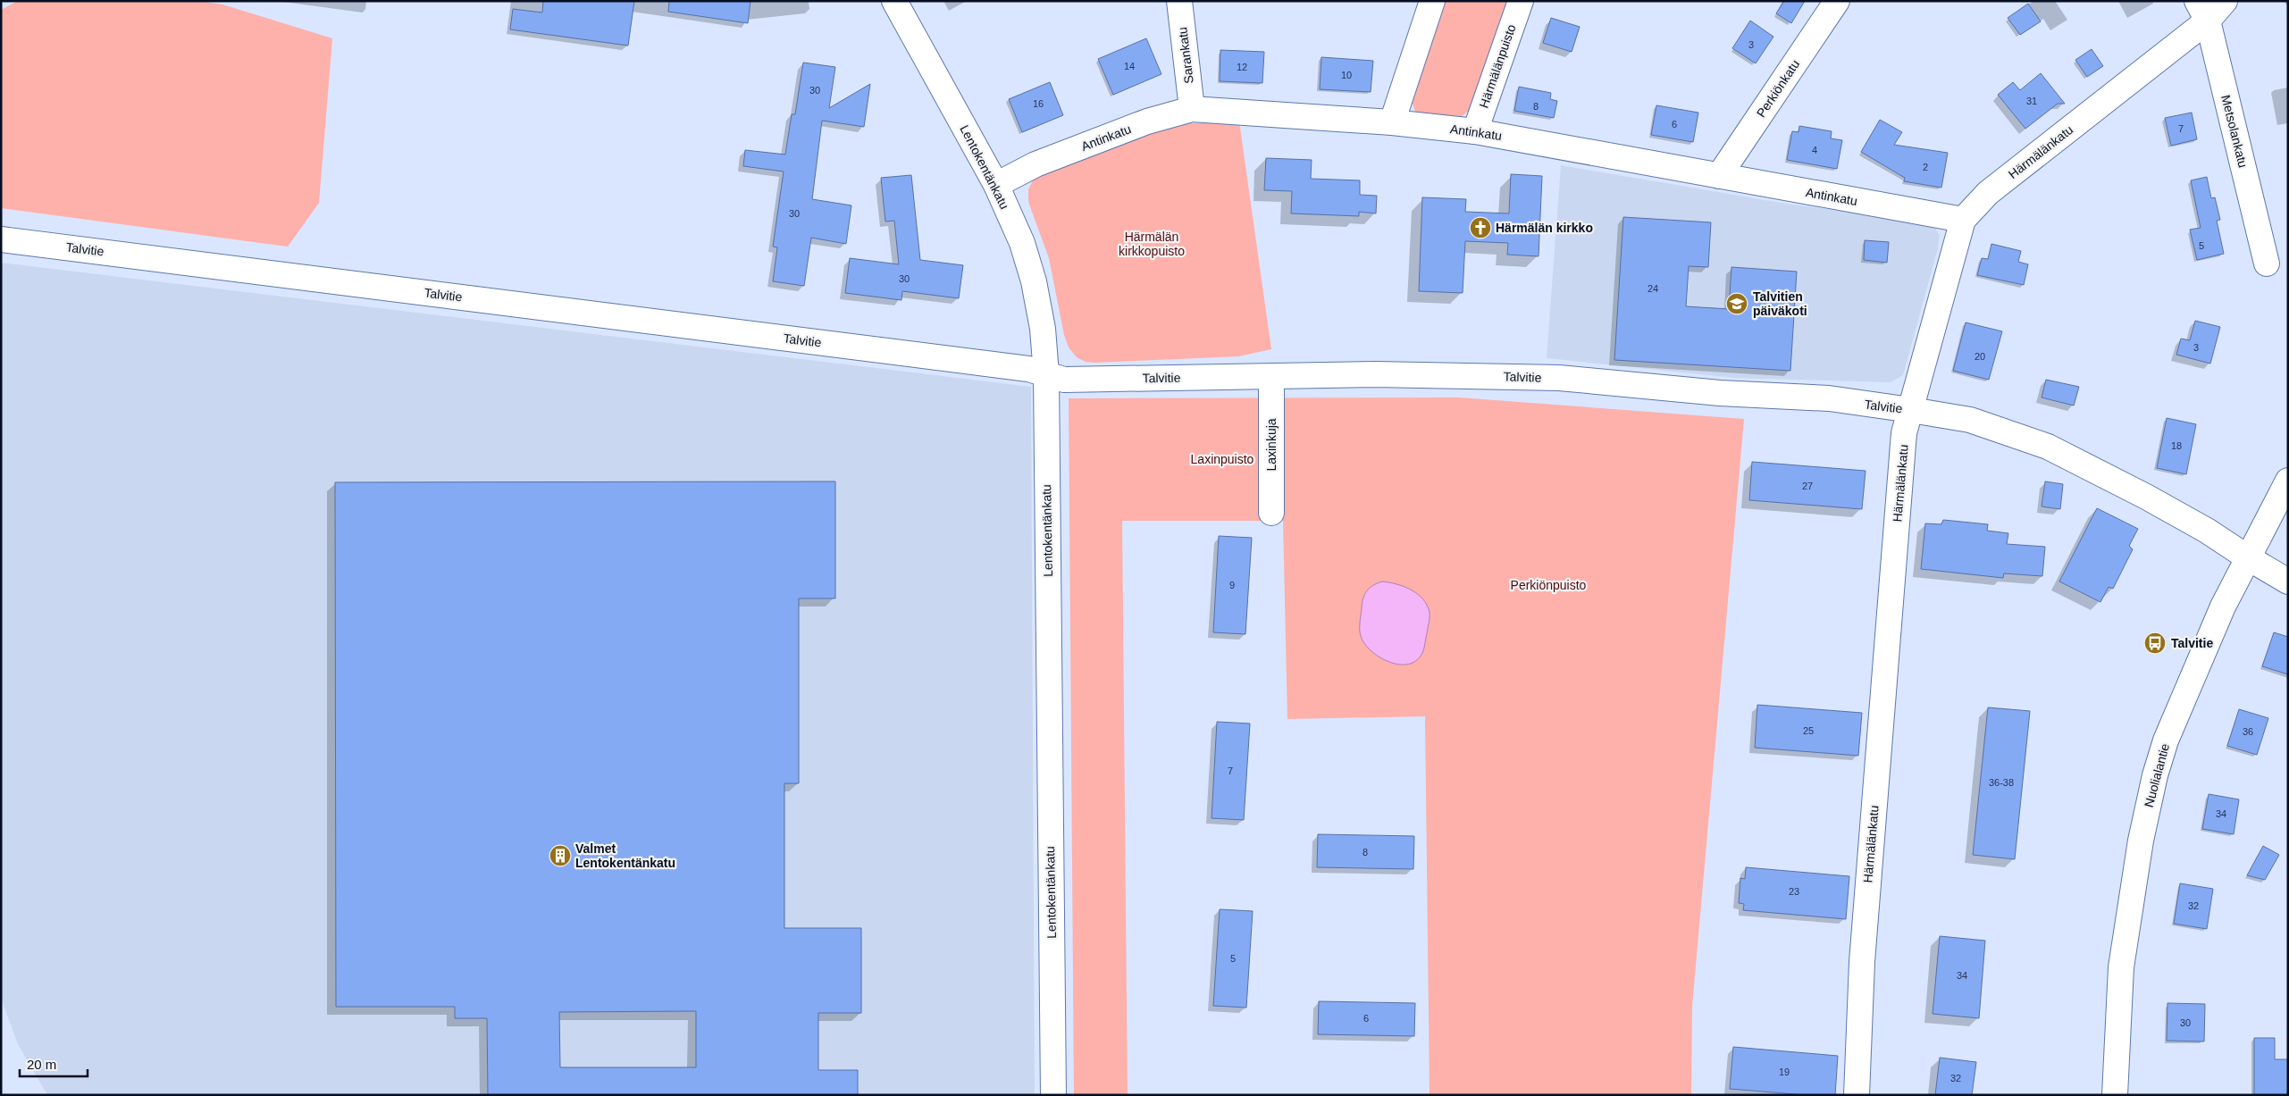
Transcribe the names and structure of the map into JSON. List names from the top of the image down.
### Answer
{
  "streets": {
    "street": [
      "Sarankatu",
      "Härmälänpuisto",
      "Perkiönkatu",
      "Metsolankatu",
      "Antinkatu",
      "Härmälänkatu",
      "Lentokentänkatu",
      "Talvitie",
      "Laxinkuja",
      "Nuolialantie"
    ]
  },
  "crossings": [
    ["Sarankatu", "Antinkatu"],
    ["Härmälänpuisto", "Antinkatu"],
    ["Perkiönkatu", "Antinkatu"],
    ["Metsolankatu", "Härmälänkatu"],
    ["Antinkatu", "Härmälänkatu"],
    ["Antinkatu", "Lentokentänkatu"],
    ["Härmälänkatu", "Talvitie"],
    ["Lentokentänkatu", "Talvitie"],
    ["Talvitie", "Laxinkuja"],
    ["Talvitie", "Nuolialantie"]
  ],
  "parks": ["Härmälän kirkkopuisto", "Laxinpuisto", "Perkiönpuisto"],
  "places": {
    "church": ["Härmälän kirkko"],
    "school or university": ["Talvitien päiväkoti"],
    "bus stop": ["Talvitie"],
    "building": ["Valmet Lentokentänkatu"]
  },
  "house_numbers": [
    "3",
    "14",
    "12",
    "10",
    "30",
    "31",
    "16",
    "8",
    "6",
    "7",
    "4",
    "2",
    "30",
    "5",
    "30",
    "24",
    "3",
    "20",
    "18",
    "27",
    "9",
    "25",
    "36",
    "7",
    "36-38",
    "34",
    "8",
    "23",
    "32",
    "5",
    "34",
    "6",
    "30",
    "19",
    "32"
  ],
  "scale_bar": "20 m"
}
